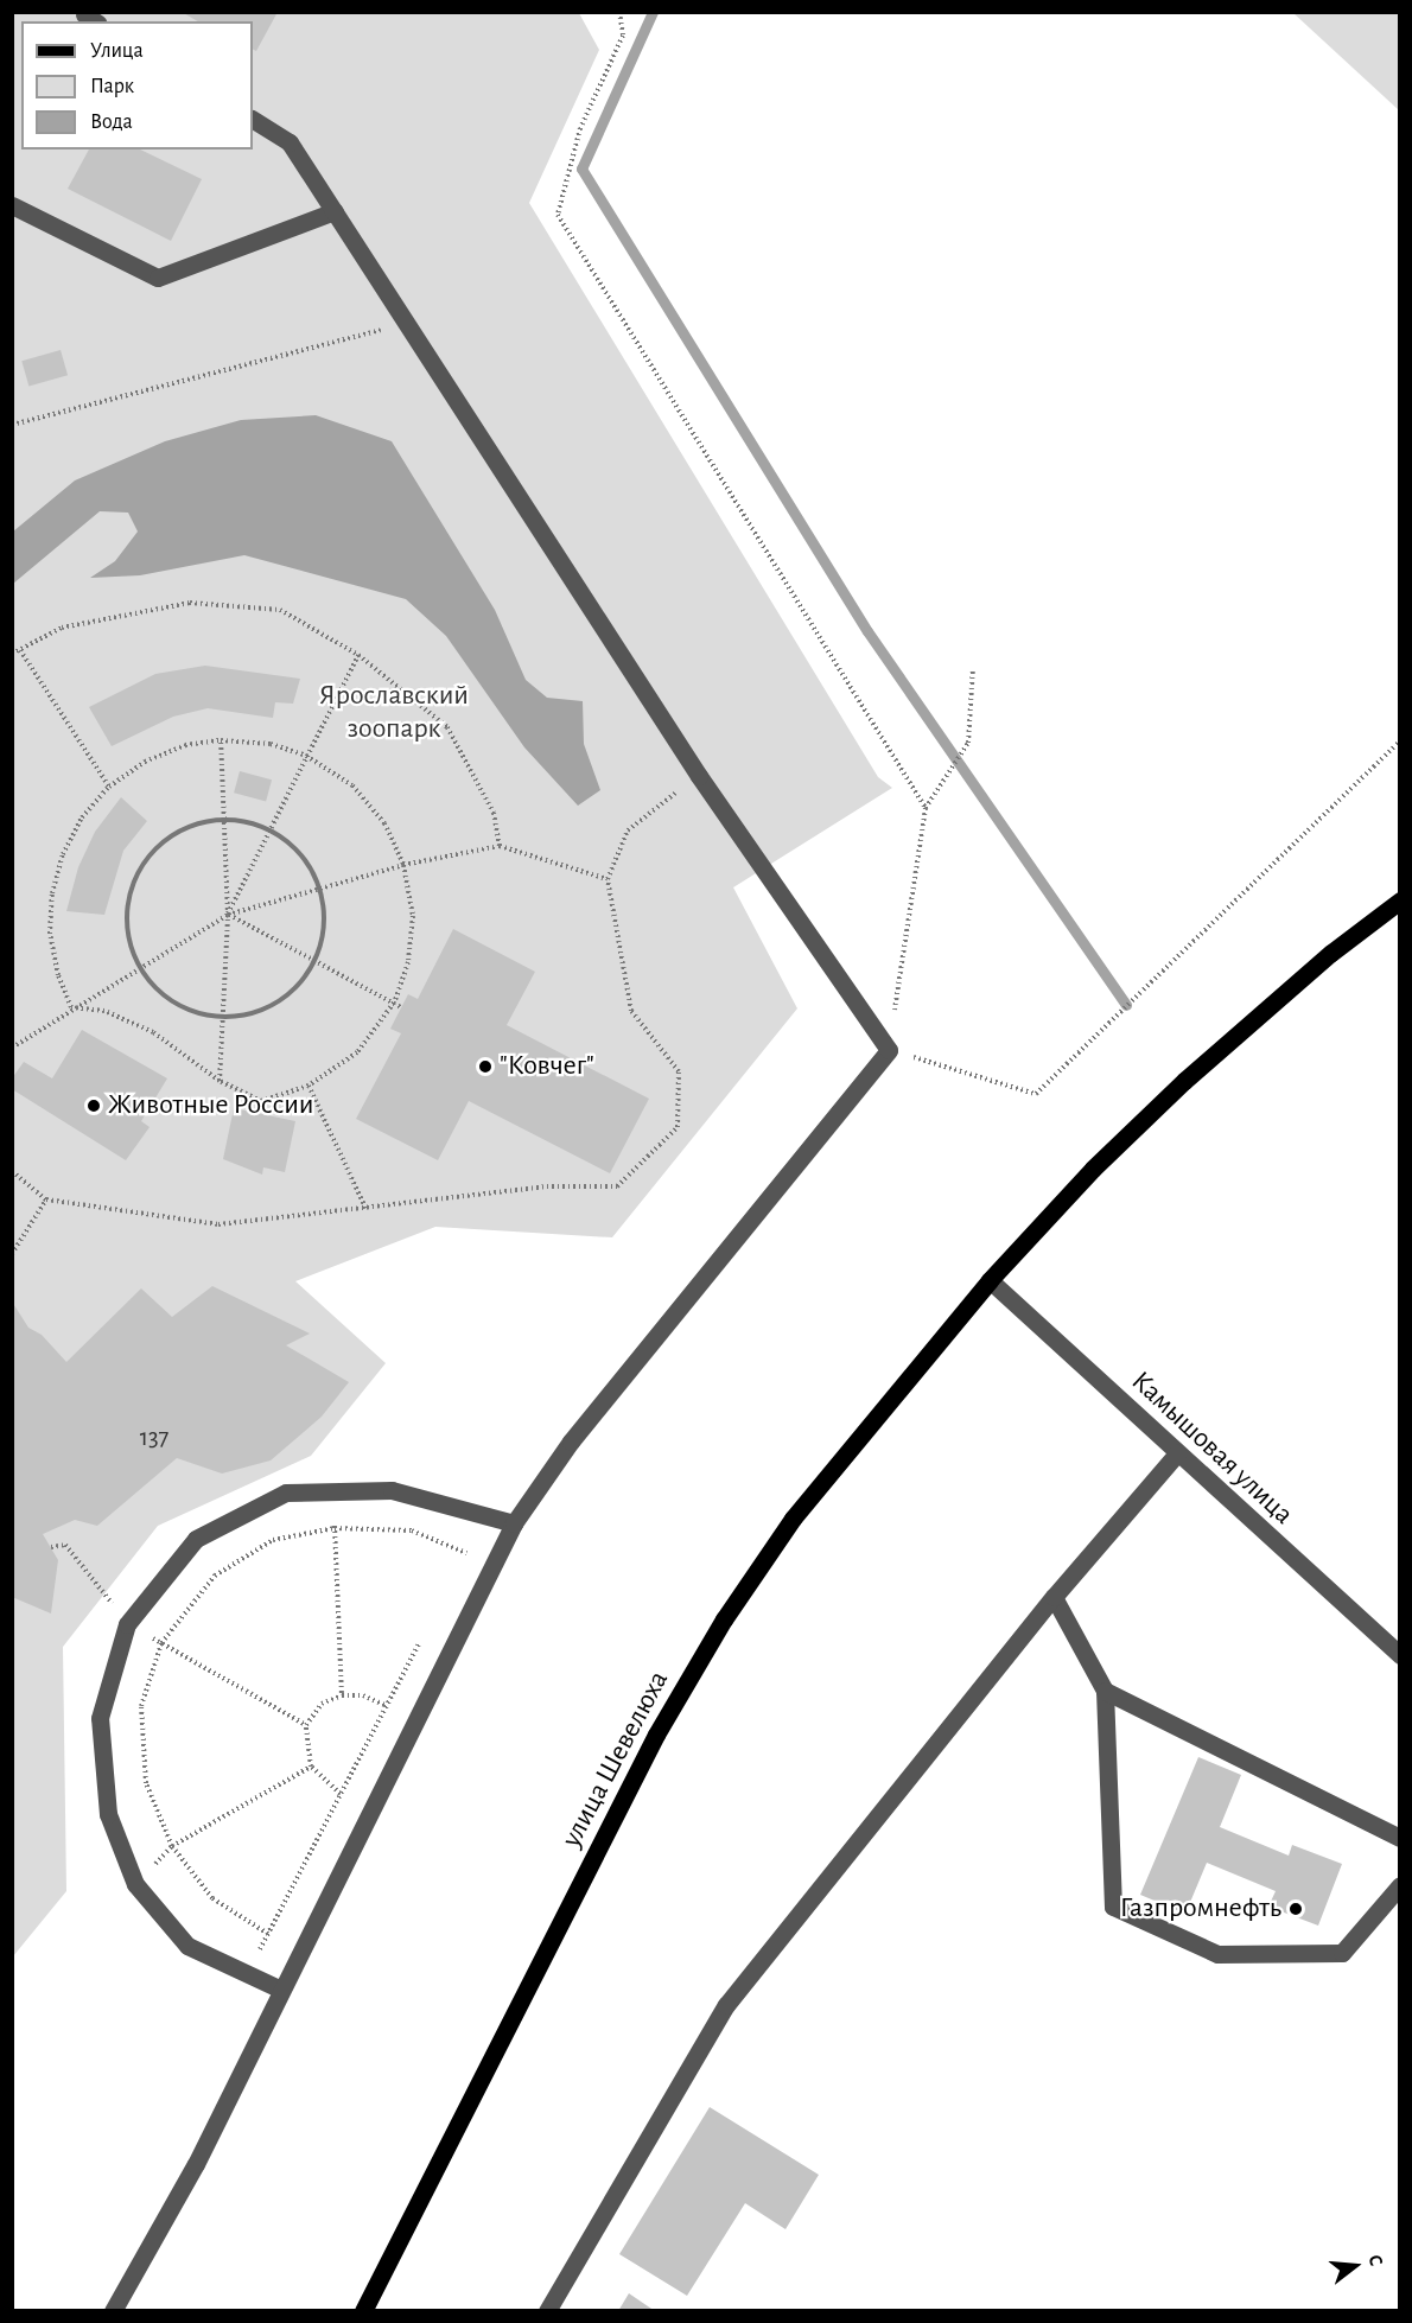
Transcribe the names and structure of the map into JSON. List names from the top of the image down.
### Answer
{
  "streets": {
    "main road": ["улица Шевелюха"],
    "street": ["Камышовая улица"]
  },
  "crossings": [
    ["Камышовая улица", "улица Шевелюха"]
  ],
  "parks": ["Ярославский зоопарк"],
  "places": ["\"Ковчег\"", "Животные России", "Газпромнефть"],
  "house_numbers": ["137"],
  "legend": ["Улица", "Парк", "Вода"],
  "north": "right"
}
